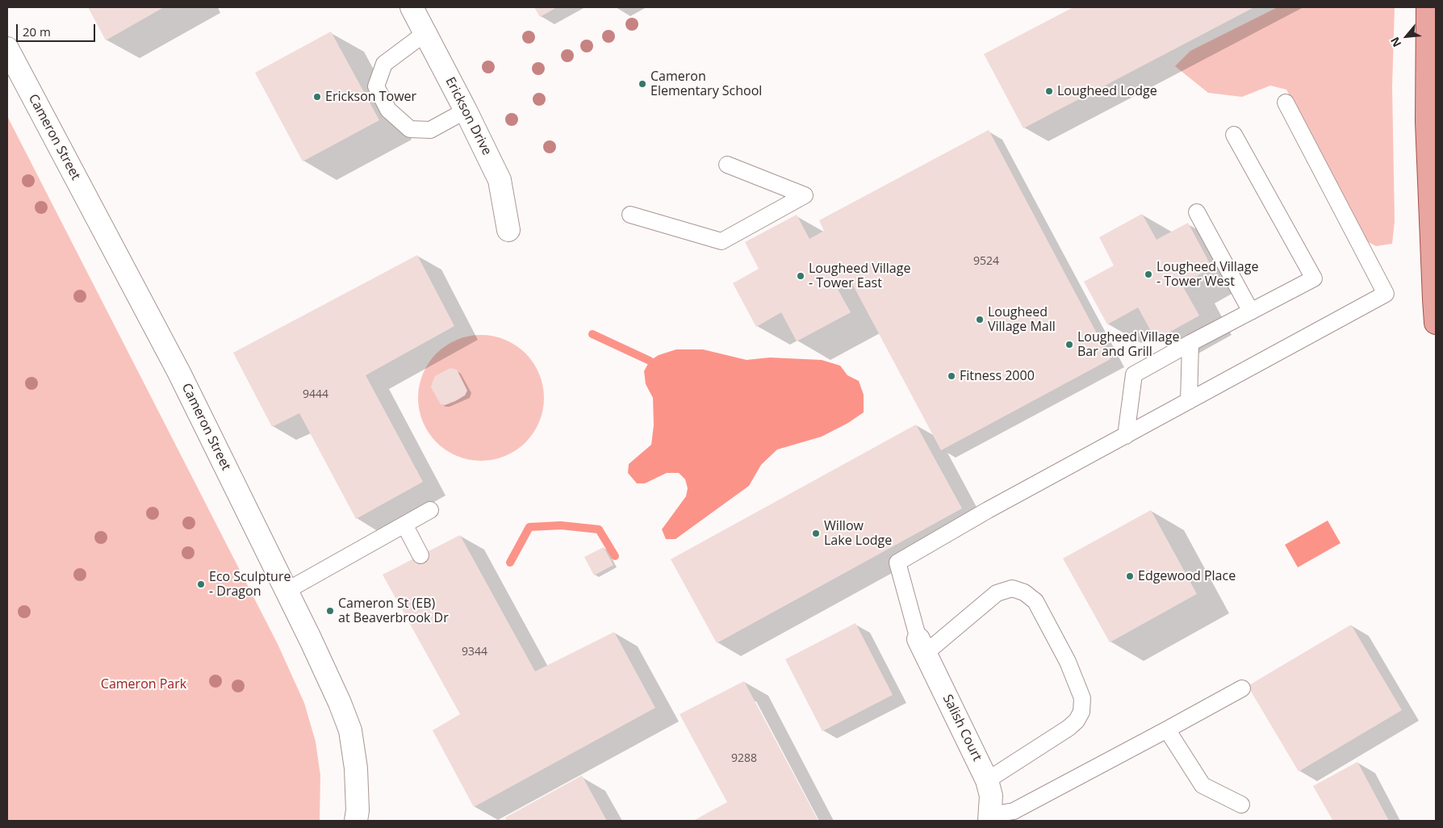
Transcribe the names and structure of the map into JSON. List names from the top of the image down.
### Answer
{
  "streets": {
    "street": ["Erickson Drive", "Cameron Street", "Salish Court"]
  },
  "parks": ["Cameron Park"],
  "places": [
    "Cameron Elementary School",
    "Lougheed Lodge",
    "Erickson Tower",
    "Lougheed Village - Tower West",
    "Lougheed Village - Tower East",
    "Lougheed Village Mall",
    "Lougheed Village Bar and Grill",
    "Fitness 2000",
    "Willow Lake Lodge",
    "Edgewood Place",
    "Eco Sculpture - Dragon",
    "Cameron St (EB) at Beaverbrook Dr"
  ],
  "house_numbers": [
    "9524",
    "9444",
    "9344",
    "9288"
  ],
  "scale_bar": "20 m",
  "north": "bottom left"
}
